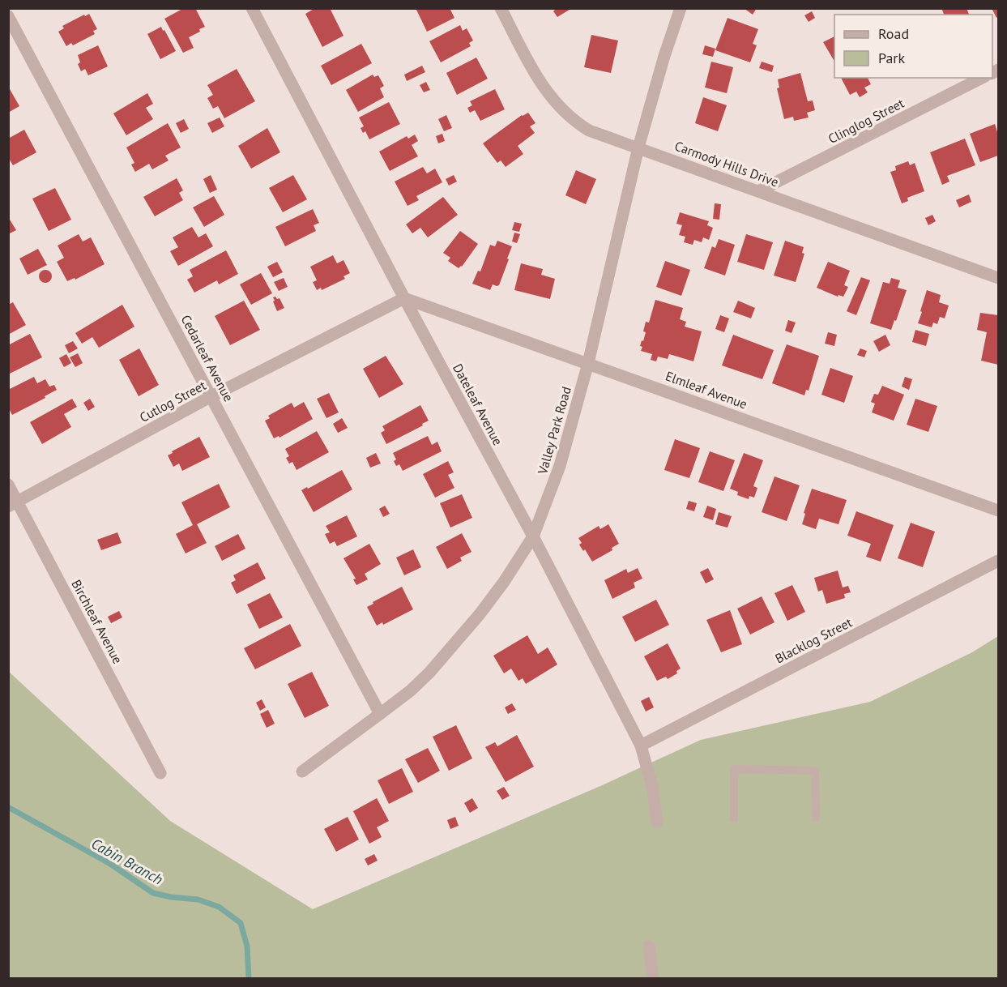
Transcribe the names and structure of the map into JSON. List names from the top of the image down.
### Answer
{
  "streets": {
    "street": [
      "Clinglog Street",
      "Carmody Hills Drive",
      "Cedarleaf Avenue",
      "Elmleaf Avenue",
      "Cutlog Street",
      "Dateleaf Avenue",
      "Valley Park Road",
      "Birchleaf Avenue",
      "Blacklog Street"
    ]
  },
  "crossings": [
    ["Clinglog Street", "Carmody Hills Drive"],
    ["Carmody Hills Drive", "Valley Park Road"],
    ["Cedarleaf Avenue", "Cutlog Street"],
    ["Cedarleaf Avenue", "Valley Park Road"],
    ["Elmleaf Avenue", "Cutlog Street"],
    ["Elmleaf Avenue", "Dateleaf Avenue"],
    ["Elmleaf Avenue", "Valley Park Road"],
    ["Cutlog Street", "Dateleaf Avenue"],
    ["Cutlog Street", "Birchleaf Avenue"],
    ["Dateleaf Avenue", "Valley Park Road"],
    ["Dateleaf Avenue", "Blacklog Street"]
  ],
  "water": ["Cabin Branch"],
  "legend": ["Road", "Park"]
}
